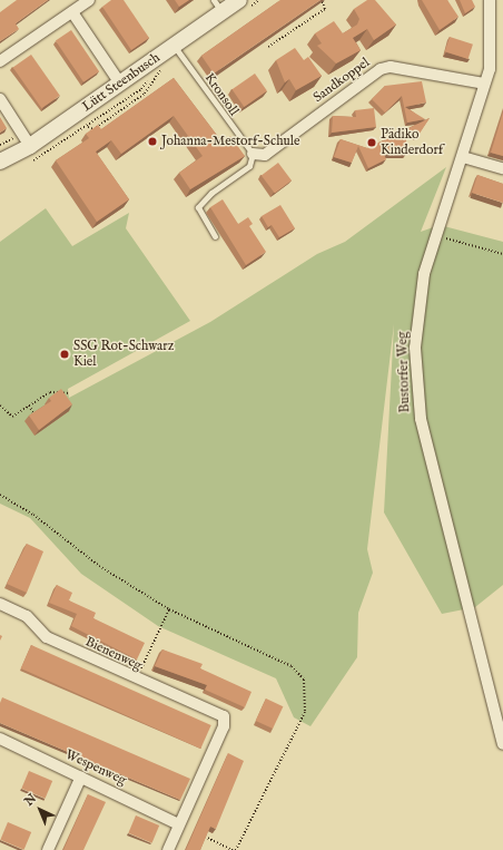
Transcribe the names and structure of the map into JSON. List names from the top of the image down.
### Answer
{
  "streets": {
    "street": [
      "Sandkoppel",
      "Lütt Steenbusch",
      "Bustorfer Weg",
      "Bienenweg",
      "Wespenweg"
    ],
    "lane": ["Kronsoll"]
  },
  "crossings": [
    ["Sandkoppel", "Kronsoll"],
    ["Sandkoppel", "Bustorfer Weg"],
    ["Lütt Steenbusch", "Kronsoll"],
    ["Bienenweg", "Wespenweg"]
  ],
  "places": ["Johanna-Mestorf-Schule", "Pädiko Kinderdorf", "SSG Rot-Schwarz Kiel"],
  "north": "top left"
}
